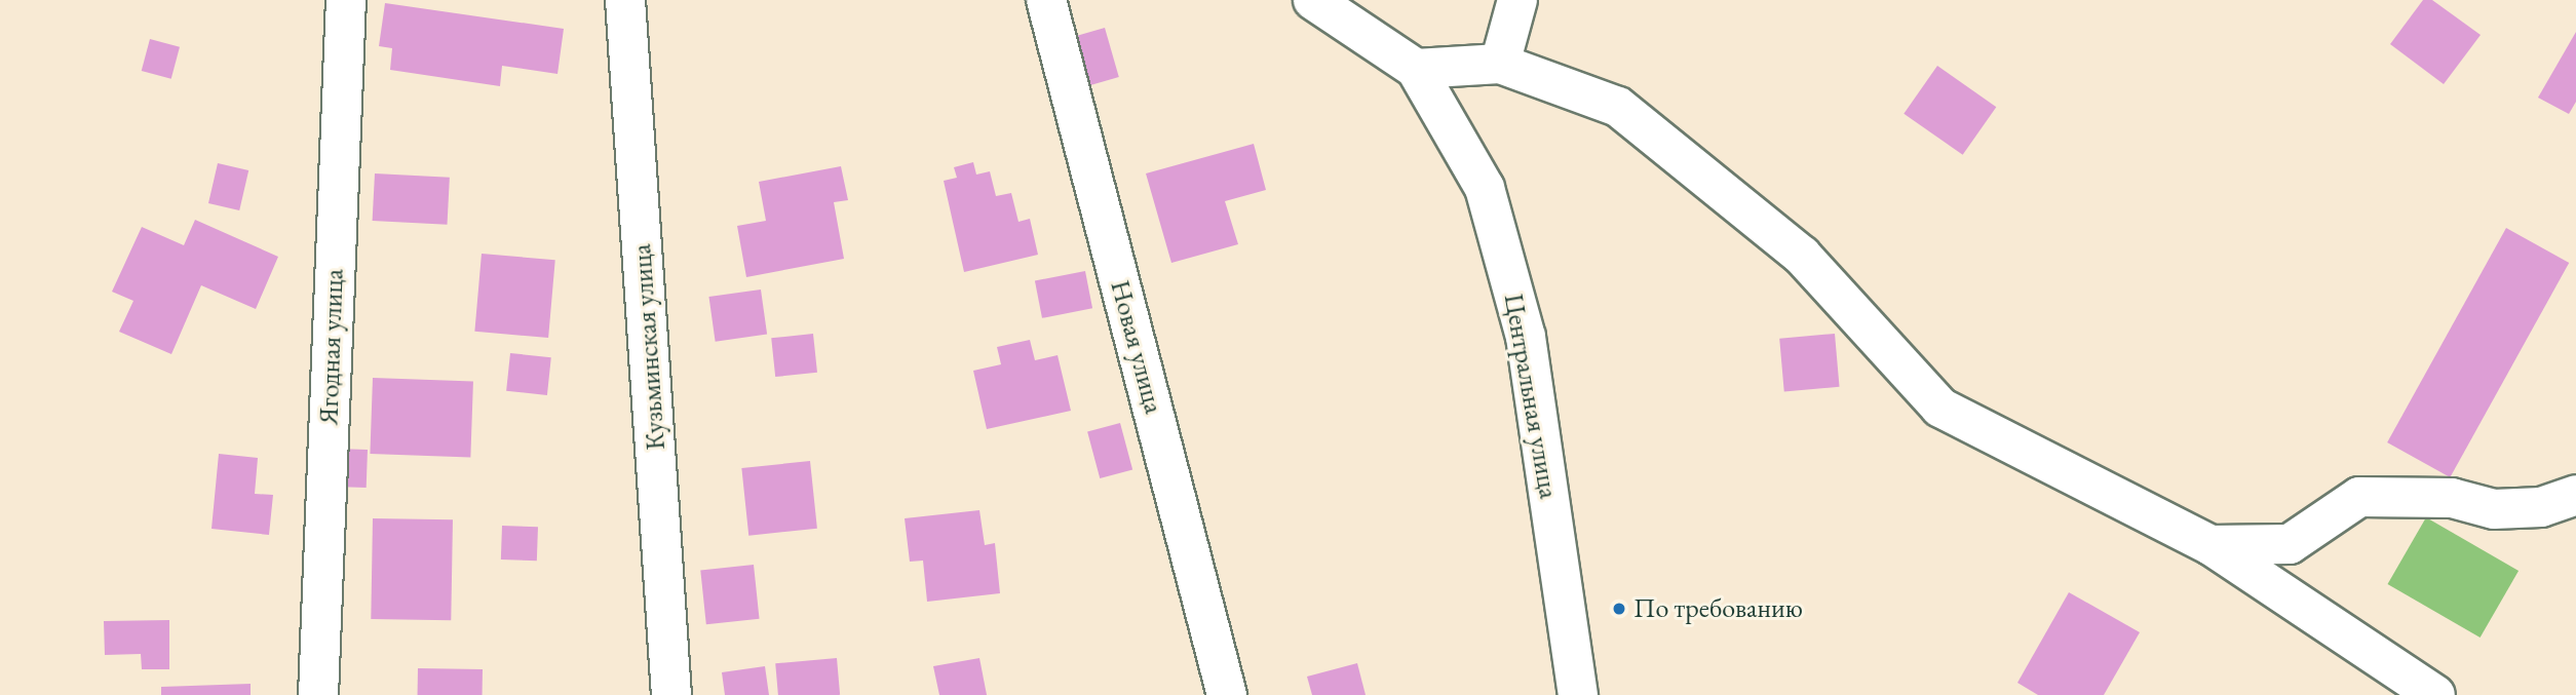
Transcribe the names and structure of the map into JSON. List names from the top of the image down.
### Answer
{
  "streets": {
    "street": [
      "Ягодная улица",
      "Кузьминская улица",
      "Новая улица",
      "Центральная улица"
    ]
  },
  "places": ["По требованию"]
}
